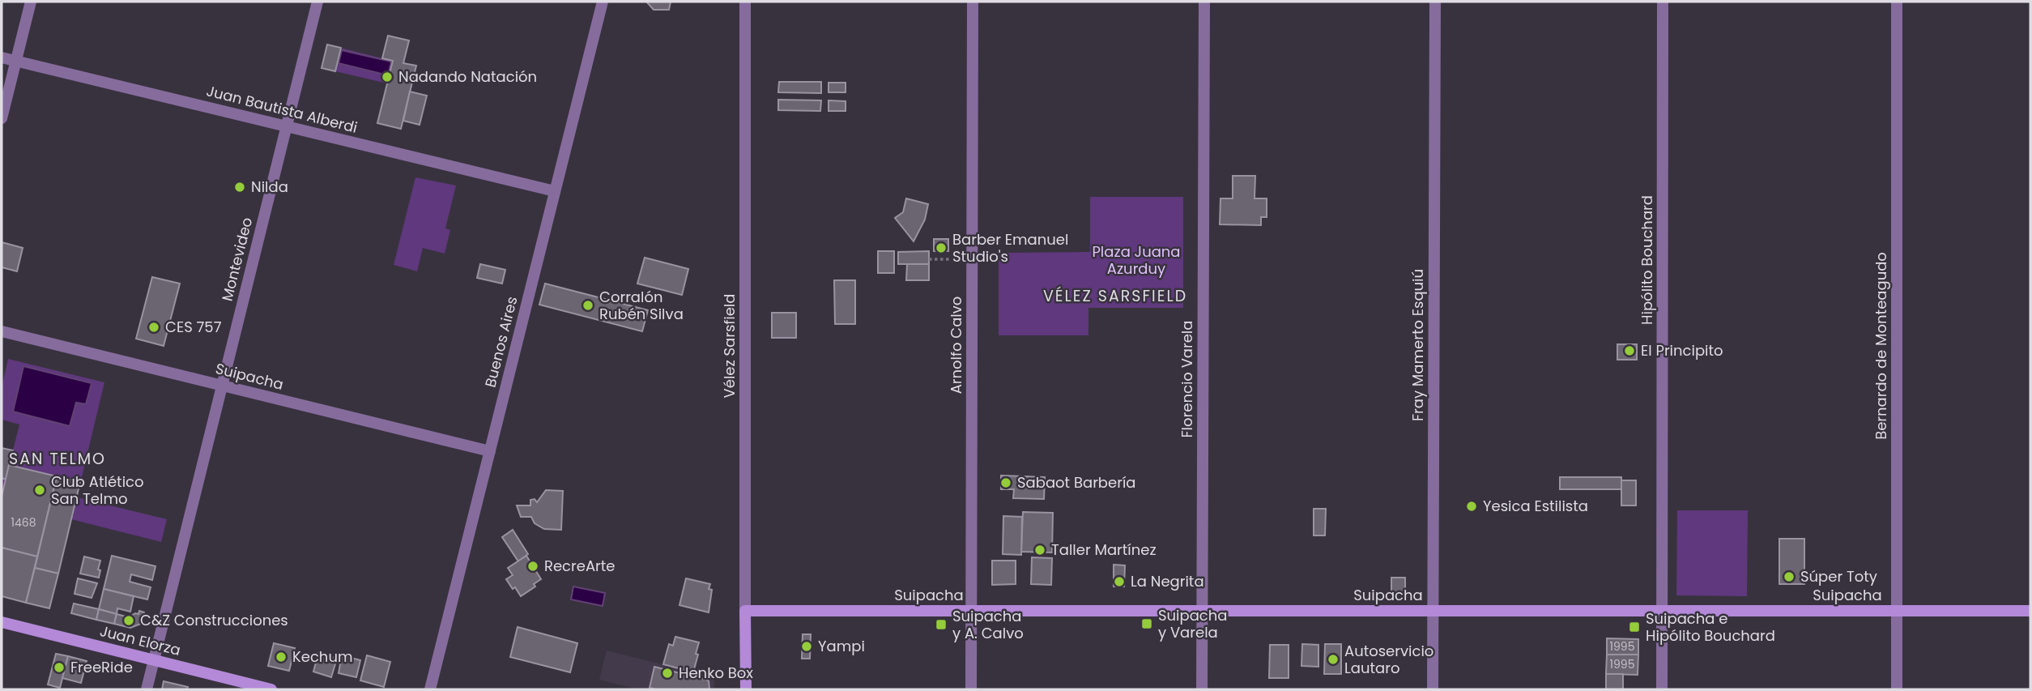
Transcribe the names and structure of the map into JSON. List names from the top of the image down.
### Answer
{
  "streets": {
    "main road": ["Vélez Sarsfield", "Suipacha", "Juan Elorza"],
    "street": [
      "Juan Bautista Alberdi",
      "Montevideo",
      "Hipólito Bouchard",
      "Buenos Aires",
      "Arnolfo Calvo",
      "Fray Mamerto Esquiú",
      "Bernardo de Monteagudo",
      "Florencio Varela"
    ]
  },
  "crossings": [
    ["Juan Bautista Alberdi", "Montevideo"],
    ["Juan Bautista Alberdi", "Buenos Aires"],
    ["Montevideo", "Suipacha"],
    ["Montevideo", "Juan Elorza"],
    ["Hipólito Bouchard", "Suipacha"],
    ["Buenos Aires", "Suipacha"],
    ["Arnolfo Calvo", "Suipacha"],
    ["Fray Mamerto Esquiú", "Suipacha"],
    ["Vélez Sarsfield", "Suipacha"],
    ["Bernardo de Monteagudo", "Suipacha"],
    ["Suipacha", "Florencio Varela"]
  ],
  "districts": ["VÉLEZ SARSFIELD", "SAN TELMO"],
  "parks": ["Plaza Juana Azurduy"],
  "places": {
    "other": [
      "Nadando Natación",
      "Nilda",
      "Barber Emanuel Studio's",
      "Corralón Rubén Silva",
      "CES 757",
      "El Principito",
      "Sabaot Barbería",
      "Club Atlético San Telmo",
      "Yesica Estilista",
      "Taller Martínez",
      "RecreArte",
      "Súper Toty",
      "La Negrita",
      "C&Z Construcciones",
      "Yampi",
      "Kechum",
      "Autoservicio Lautaro",
      "FreeRide",
      "Henko Box"
    ],
    "transit": ["Suipacha y Varela", "Suipacha y A. Calvo", "Suipacha e Hipólito Bouchard"]
  },
  "house_numbers": ["1468", "1995", "1995"]
}
